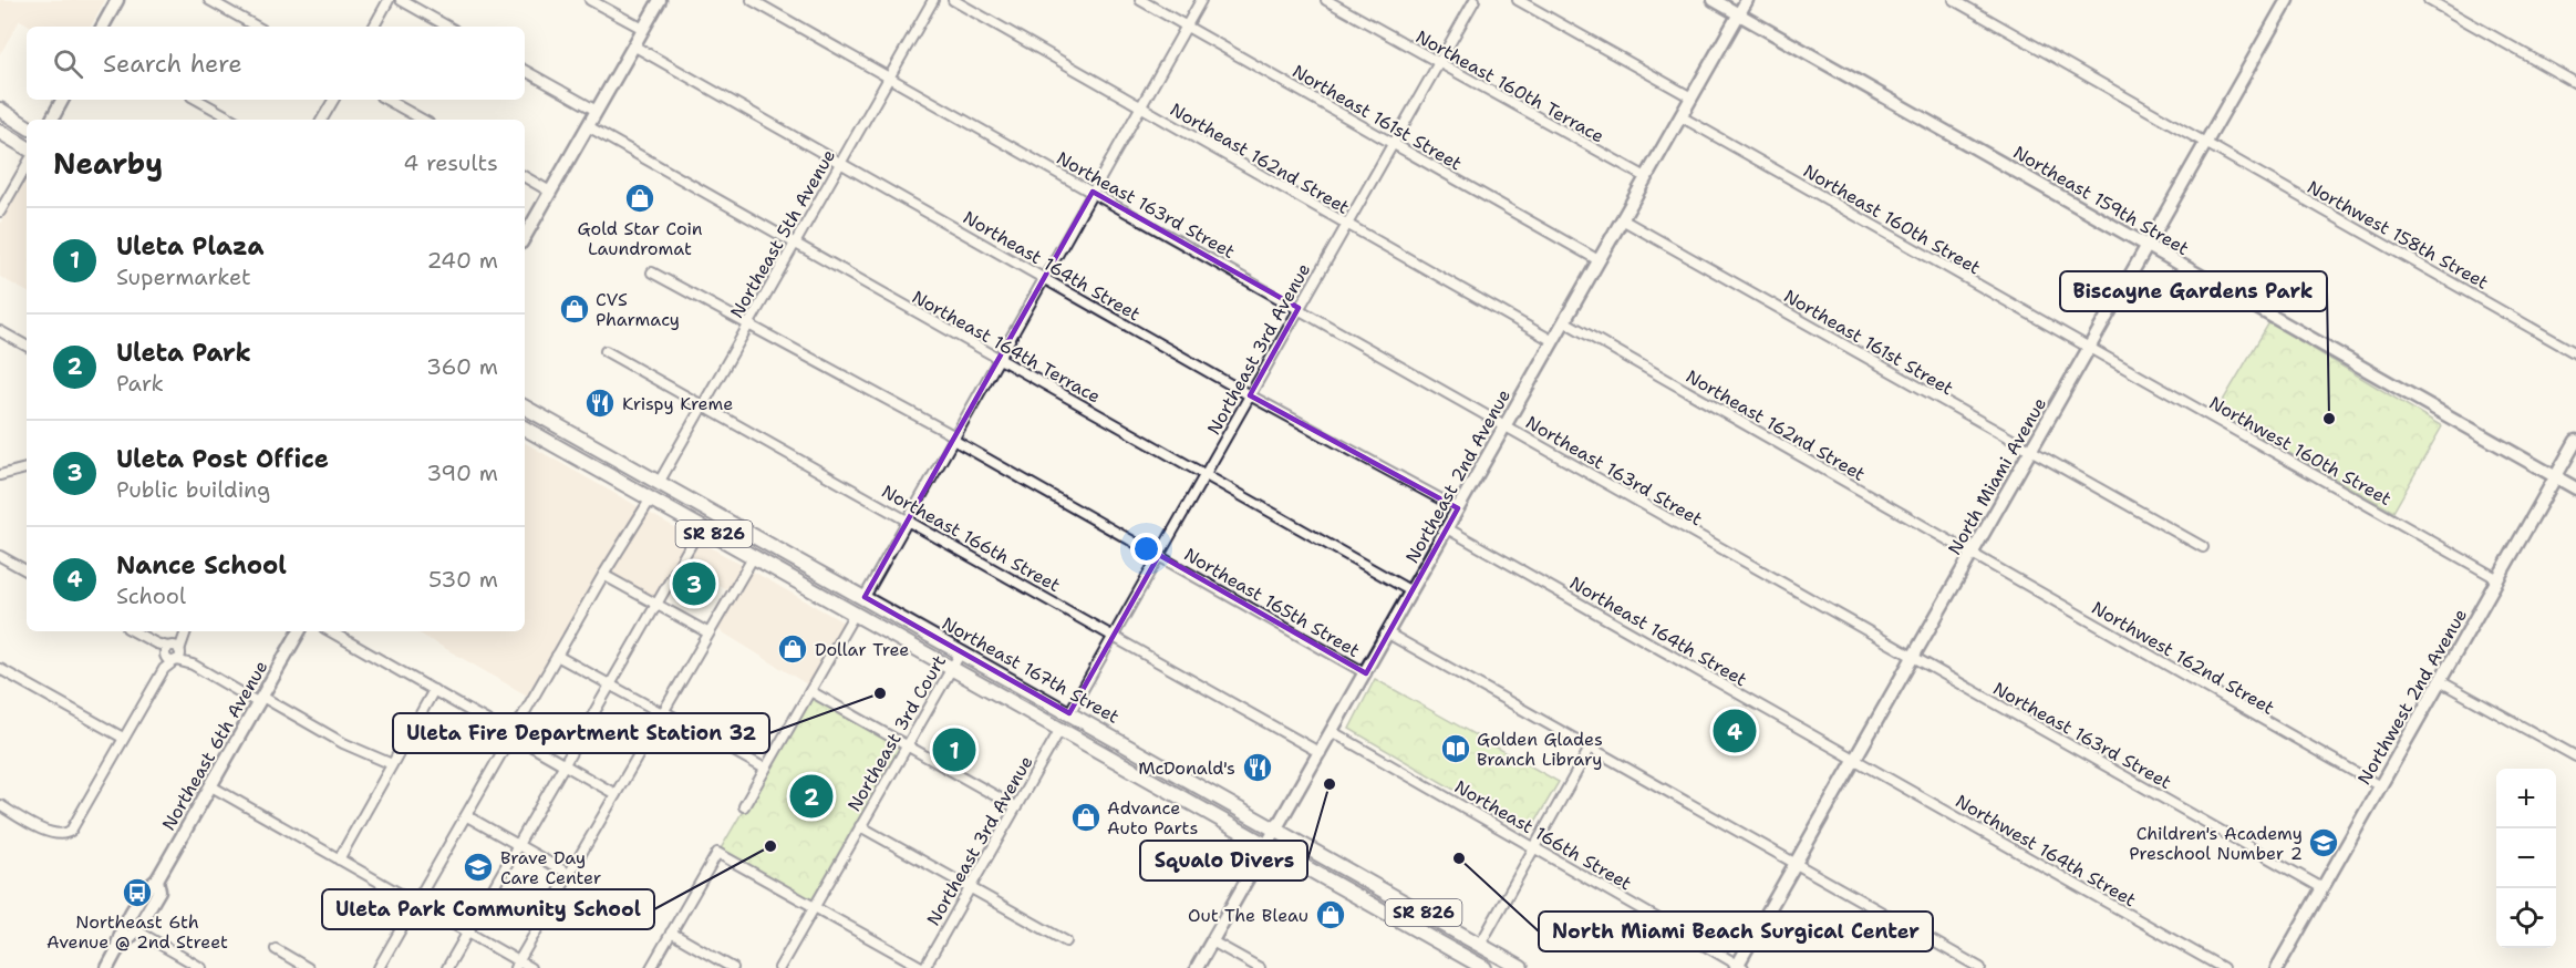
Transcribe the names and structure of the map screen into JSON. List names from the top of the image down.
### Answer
{
  "streets": {
    "main road": ["SR 826", "Northeast 167th Street"],
    "street": [
      "Northeast 160th Terrace",
      "Northeast 161st Street",
      "Northeast 162nd Street",
      "Northeast 159th Street",
      "Northeast 163rd Street",
      "Northeast 160th Street",
      "Northeast 5th Avenue",
      "Northwest 158th Street",
      "Northeast 164th Street",
      "Northeast 164th Terrace",
      "Northeast 3rd Avenue",
      "Northwest 160th Street",
      "Northeast 2nd Avenue",
      "North Miami Avenue",
      "Northeast 166th Street",
      "Northeast 165th Street",
      "Northwest 162nd Street",
      "Northwest 2nd Avenue",
      "Northeast 3rd Court",
      "Northeast 6th Avenue",
      "Northwest 164th Street"
    ]
  },
  "crossings": [
    ["Northeast 160th Terrace", "Northeast 3rd Avenue"],
    ["Northeast 160th Terrace", "Northeast 2nd Avenue"],
    ["Northeast 161st Street", "Northeast 3rd Avenue"],
    ["Northeast 161st Street", "Northeast 2nd Avenue"],
    ["Northeast 161st Street", "North Miami Avenue"],
    ["Northeast 162nd Street", "Northeast 3rd Avenue"],
    ["Northeast 162nd Street", "Northeast 2nd Avenue"],
    ["Northeast 162nd Street", "North Miami Avenue"],
    ["Northeast 162nd Street", "Northwest 162nd Street"],
    ["Northeast 159th Street", "Northeast 2nd Avenue"],
    ["Northeast 159th Street", "North Miami Avenue"],
    ["Northeast 159th Street", "Northwest 2nd Avenue"],
    ["Northeast 163rd Street", "Northeast 5th Avenue"],
    ["Northeast 163rd Street", "Northeast 3rd Avenue"],
    ["Northeast 163rd Street", "Northeast 2nd Avenue"],
    ["Northeast 163rd Street", "North Miami Avenue"],
    ["Northeast 163rd Street", "Northwest 2nd Avenue"],
    ["Northeast 160th Street", "Northwest 160th Street"],
    ["Northeast 160th Street", "Northeast 2nd Avenue"],
    ["Northeast 160th Street", "North Miami Avenue"],
    ["Northeast 5th Avenue", "Northeast 164th Street"],
    ["Northeast 5th Avenue", "Northeast 164th Terrace"],
    ["Northeast 5th Avenue", "Northeast 166th Street"],
    ["Northeast 5th Avenue", "Northeast 165th Street"],
    ["Northeast 5th Avenue", "Northeast 167th Street"],
    ["Northwest 158th Street", "North Miami Avenue"],
    ["Northeast 164th Street", "Northeast 3rd Avenue"],
    ["Northeast 164th Street", "Northeast 2nd Avenue"],
    ["Northeast 164th Street", "North Miami Avenue"],
    ["Northeast 164th Street", "Northwest 164th Street"],
    ["Northeast 164th Terrace", "Northeast 3rd Avenue"],
    ["Northeast 164th Terrace", "Northeast 2nd Avenue"],
    ["Northeast 3rd Avenue", "Northeast 166th Street"],
    ["Northeast 3rd Avenue", "Northeast 165th Street"],
    ["Northeast 3rd Avenue", "Northeast 167th Street"],
    ["Northwest 160th Street", "North Miami Avenue"],
    ["Northwest 160th Street", "Northwest 2nd Avenue"],
    ["Northeast 2nd Avenue", "Northeast 166th Street"],
    ["Northeast 2nd Avenue", "Northeast 165th Street"],
    ["Northeast 2nd Avenue", "Northeast 167th Street"],
    ["North Miami Avenue", "Northeast 166th Street"],
    ["North Miami Avenue", "Northeast 165th Street"],
    ["North Miami Avenue", "Northwest 162nd Street"],
    ["North Miami Avenue", "Northwest 164th Street"],
    ["Northwest 162nd Street", "Northwest 2nd Avenue"],
    ["Northeast 167th Street", "Northeast 3rd Court"]
  ],
  "places": {
    "shop": [
      "Gold Star Coin Laundromat",
      "CVS Pharmacy",
      "Dollar Tree",
      "Advance Auto Parts",
      "Out The Bleau"
    ],
    "restaurant": ["Krispy Kreme", "McDonald's"],
    "other": [
      "Biscayne Gardens Park",
      "Uleta Fire Department Station 32",
      "Squalo Divers",
      "Uleta Park Community School",
      "North Miami Beach Surgical Center"
    ],
    "library": ["Golden Glades Branch Library"],
    "school or university": ["Children's Academy Preschool Number 2", "Brave Day Care Center"],
    "bus stop": ["Northeast 6th Avenue @ 2nd Street"]
  },
  "page": {
    "search": "Search here",
    "heading": ["Nearby", "4 results"],
    "list": [
      {
        "mark": "1",
        "name": "Uleta Plaza",
        "note": "Supermarket",
        "value": "240 m"
      },
      {
        "mark": "2",
        "name": "Uleta Park",
        "note": "Park",
        "value": "360 m"
      },
      {
        "mark": "3",
        "name": "Uleta Post Office",
        "note": "Public building",
        "value": "390 m"
      },
      {
        "mark": "4",
        "name": "Nance School",
        "note": "School",
        "value": "530 m"
      }
    ],
    "pins": [
      "3",
      "4",
      "1",
      "2"
    ],
    "map_buttons": ["+", "−"]
  }
}
